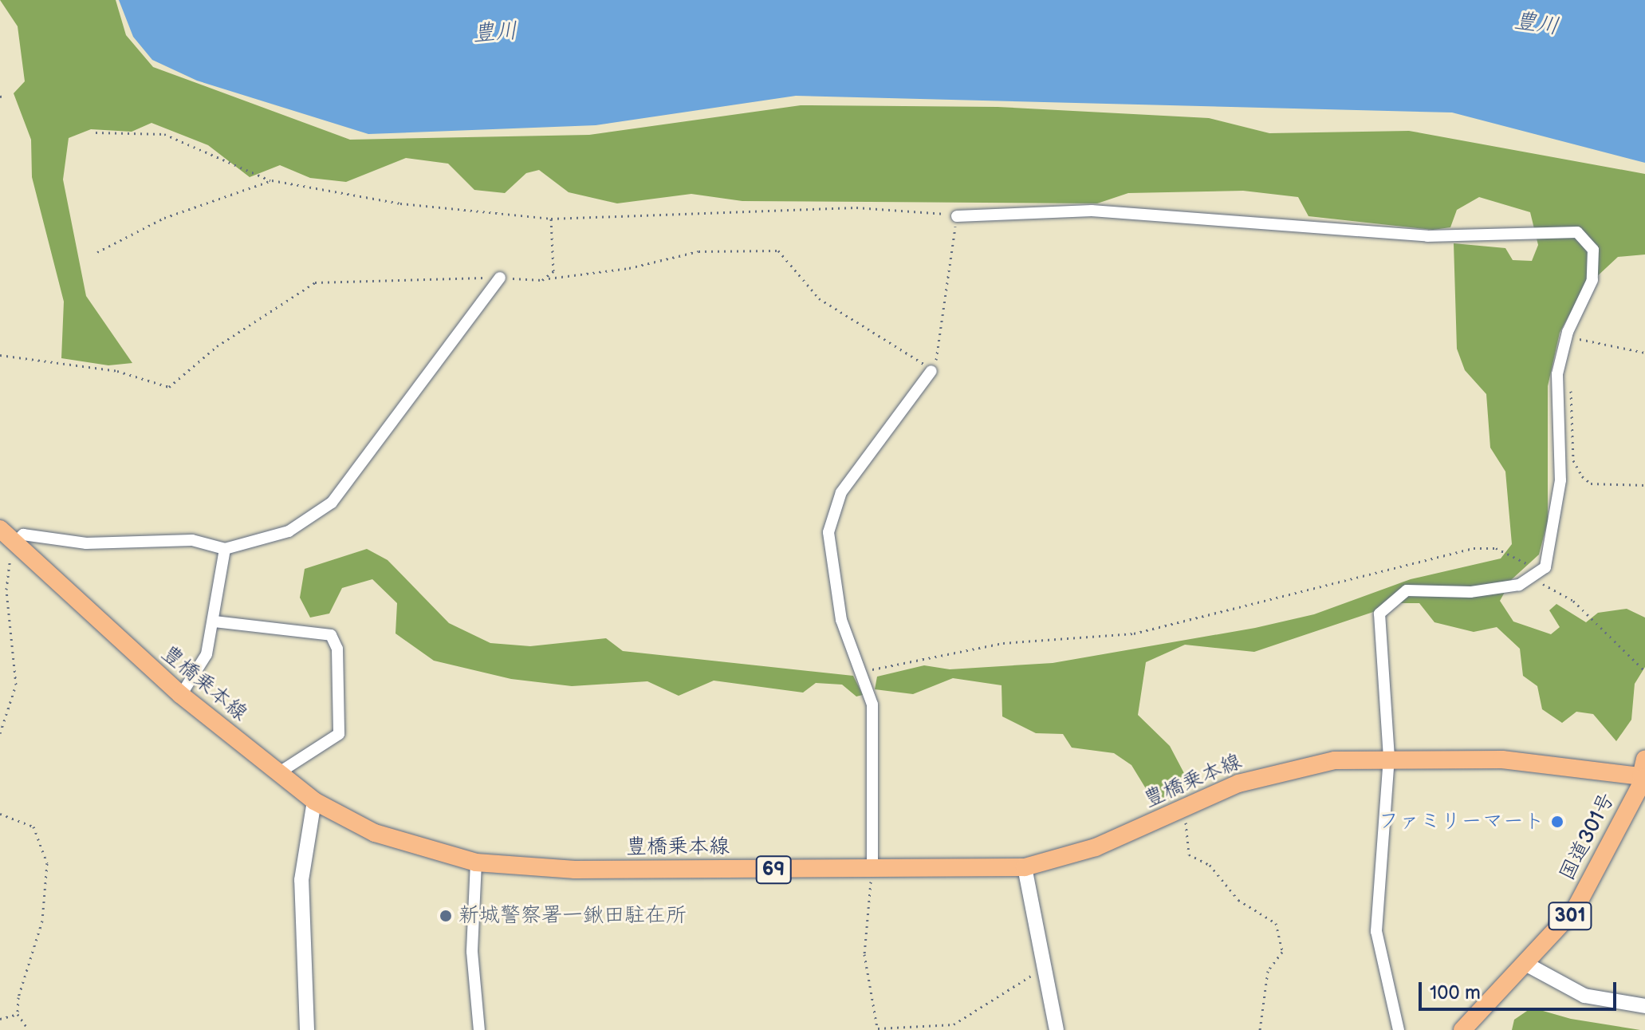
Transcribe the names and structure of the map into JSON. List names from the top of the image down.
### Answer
{
  "streets": {
    "main road": [
      "豊橋乗本線",
      "国道301号",
      "69",
      "301"
    ]
  },
  "crossings": [
    ["豊橋乗本線", "国道301号"]
  ],
  "water": ["豊川"],
  "places": ["ファミリーマート", "新城警察署一鍬田駐在所"],
  "scale_bar": "100 m"
}
